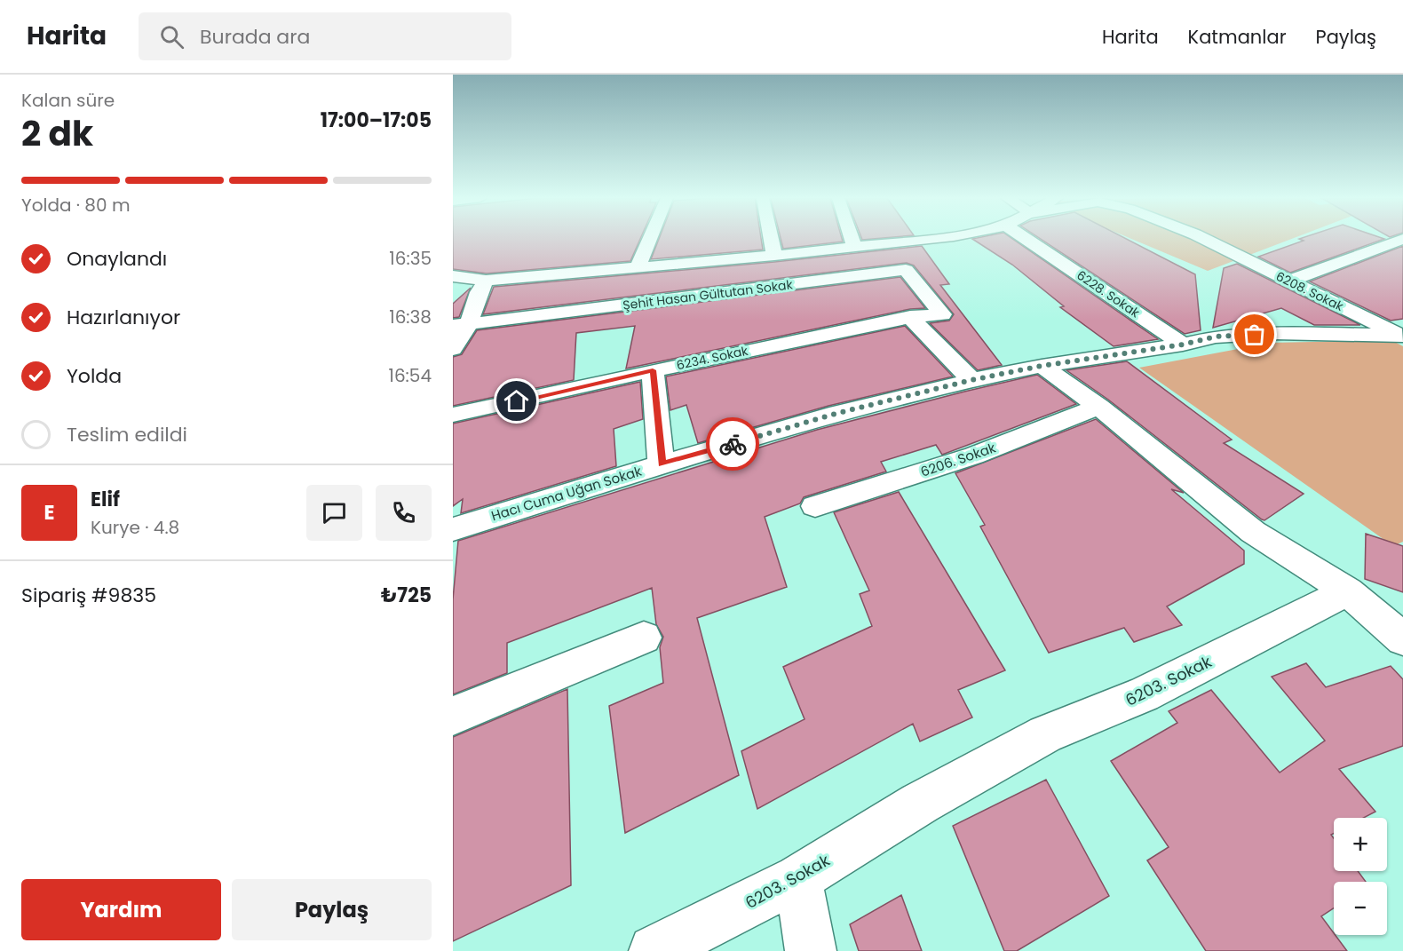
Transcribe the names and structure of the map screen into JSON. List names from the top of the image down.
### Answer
{
  "streets": {
    "street": [
      "6208. Sokak",
      "6228. Sokak",
      "Şehit Hasan Gültutan Sokak",
      "6234. Sokak",
      "6206. Sokak",
      "Hacı Cuma Uğan Sokak",
      "6203. Sokak"
    ]
  },
  "crossings": [
    ["6208. Sokak", "Hacı Cuma Uğan Sokak"],
    ["6228. Sokak", "Hacı Cuma Uğan Sokak"],
    ["Şehit Hasan Gültutan Sokak", "6234. Sokak"]
  ],
  "page": {
    "header": "Harita",
    "search": "Burada ara",
    "nav": ["Harita", "Katmanlar", "Paylaş"],
    "heading": ["2 dk", "Kalan süre", "17:00–17:05"],
    "panel": [
      "Elif",
      "Kurye · 4.8",
      "Sipariş #9835",
      "₺725"
    ],
    "bar": "Yolda · 80 m",
    "list": [
      ["Onaylandı", "16:35"],
      ["Hazırlanıyor", "16:38"],
      ["Yolda", "16:54"],
      "Teslim edildi"
    ],
    "round": "E",
    "map_buttons": ["+", "−"],
    "buttons": ["Yardım", "Paylaş"]
  }
}
